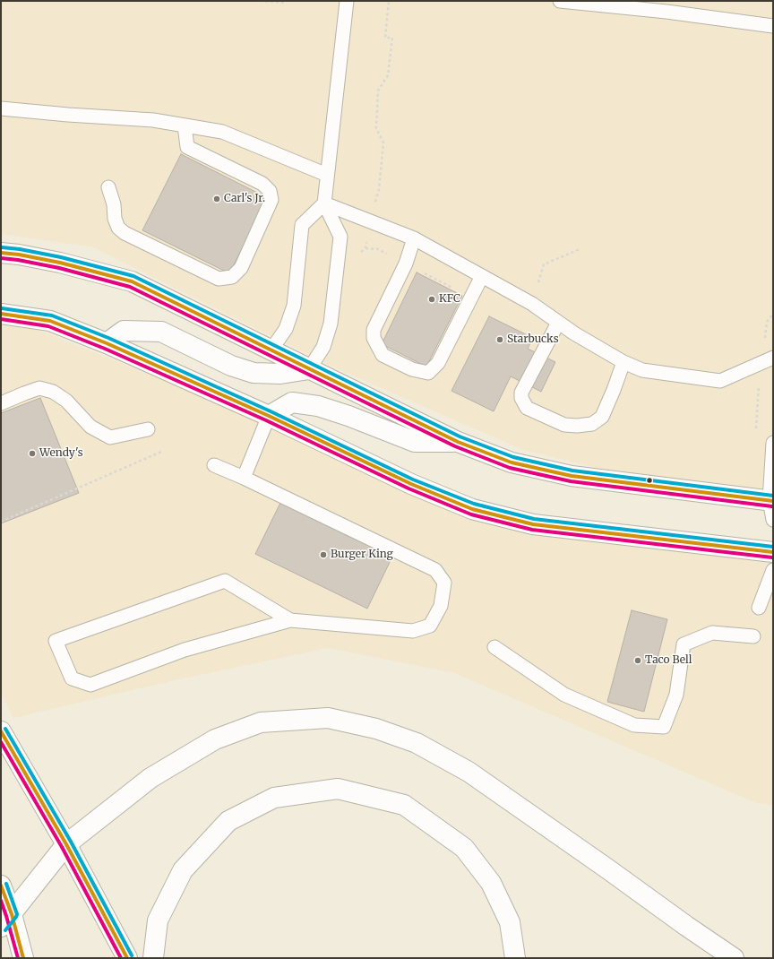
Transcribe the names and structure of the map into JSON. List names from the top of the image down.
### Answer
{
  "places": [
    "Carl's Jr.",
    "KFC",
    "Starbucks",
    "Wendy's",
    "Burger King",
    "Taco Bell"
  ]
}
